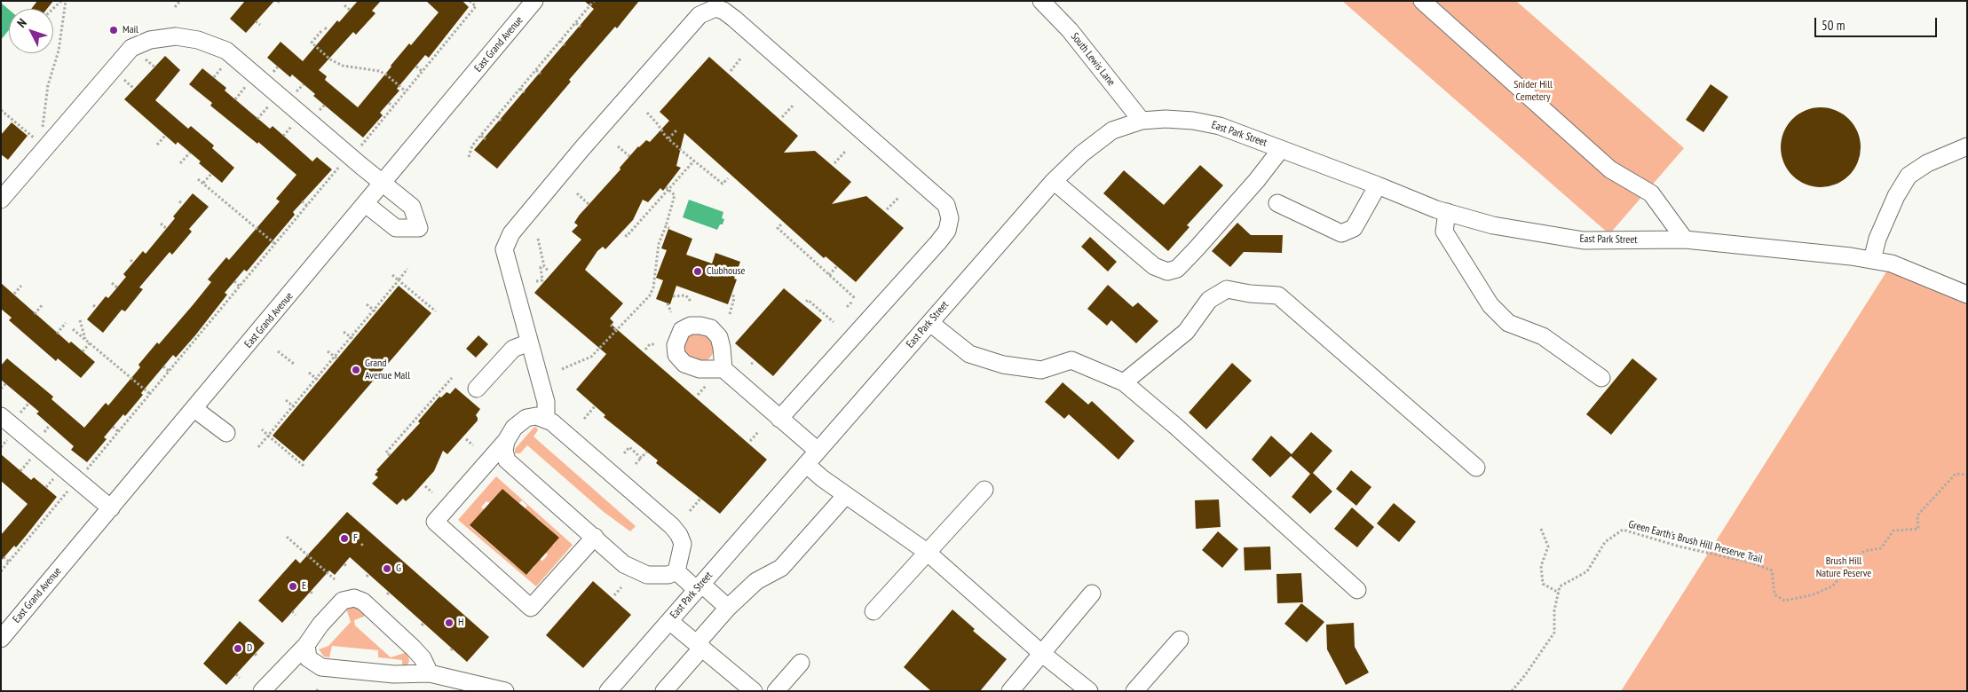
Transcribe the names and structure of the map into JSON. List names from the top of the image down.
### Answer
{
  "streets": {
    "street": ["East Grand Avenue", "South Lewis Lane", "East Park Street"],
    "path": ["Green Earth's Brush Hill Preserve Trail"]
  },
  "crossings": [
    ["South Lewis Lane", "East Park Street"]
  ],
  "parks": ["Snider Hill Cemetery", "Brush Hill Nature Peserve"],
  "places": [
    "Mail",
    "Clubhouse",
    "Grand Avenue Mall",
    "F",
    "G",
    "E",
    "H",
    "D"
  ],
  "scale_bar": "50 m",
  "north": "top left"
}
